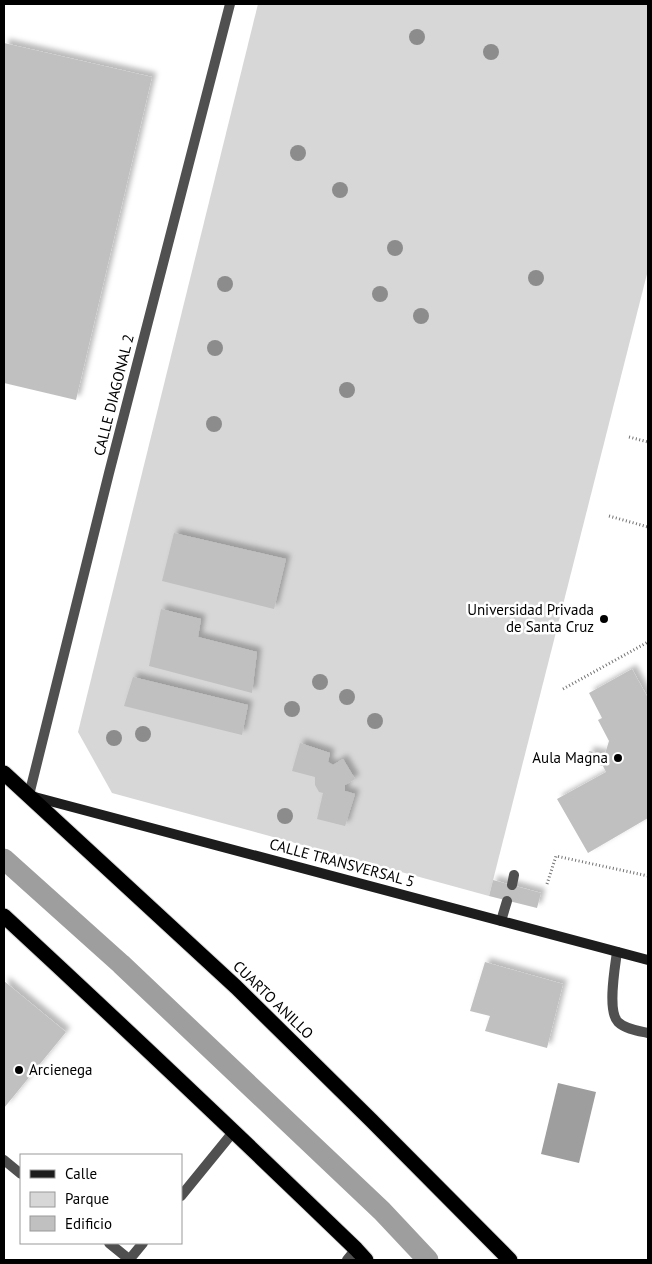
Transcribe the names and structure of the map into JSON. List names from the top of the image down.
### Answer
{
  "streets": {
    "highway": ["CUARTO ANILLO"],
    "street": ["CALLE DIAGONAL 2", "CALLE TRANSVERSAL 5"]
  },
  "crossings": [
    ["CALLE DIAGONAL 2", "CALLE TRANSVERSAL 5"],
    ["CALLE DIAGONAL 2", "CUARTO ANILLO"],
    ["CALLE TRANSVERSAL 5", "CUARTO ANILLO"]
  ],
  "places": ["Universidad Privada de Santa Cruz", "Aula Magna", "Arcienega"],
  "legend": ["Calle", "Parque", "Edificio"]
}
